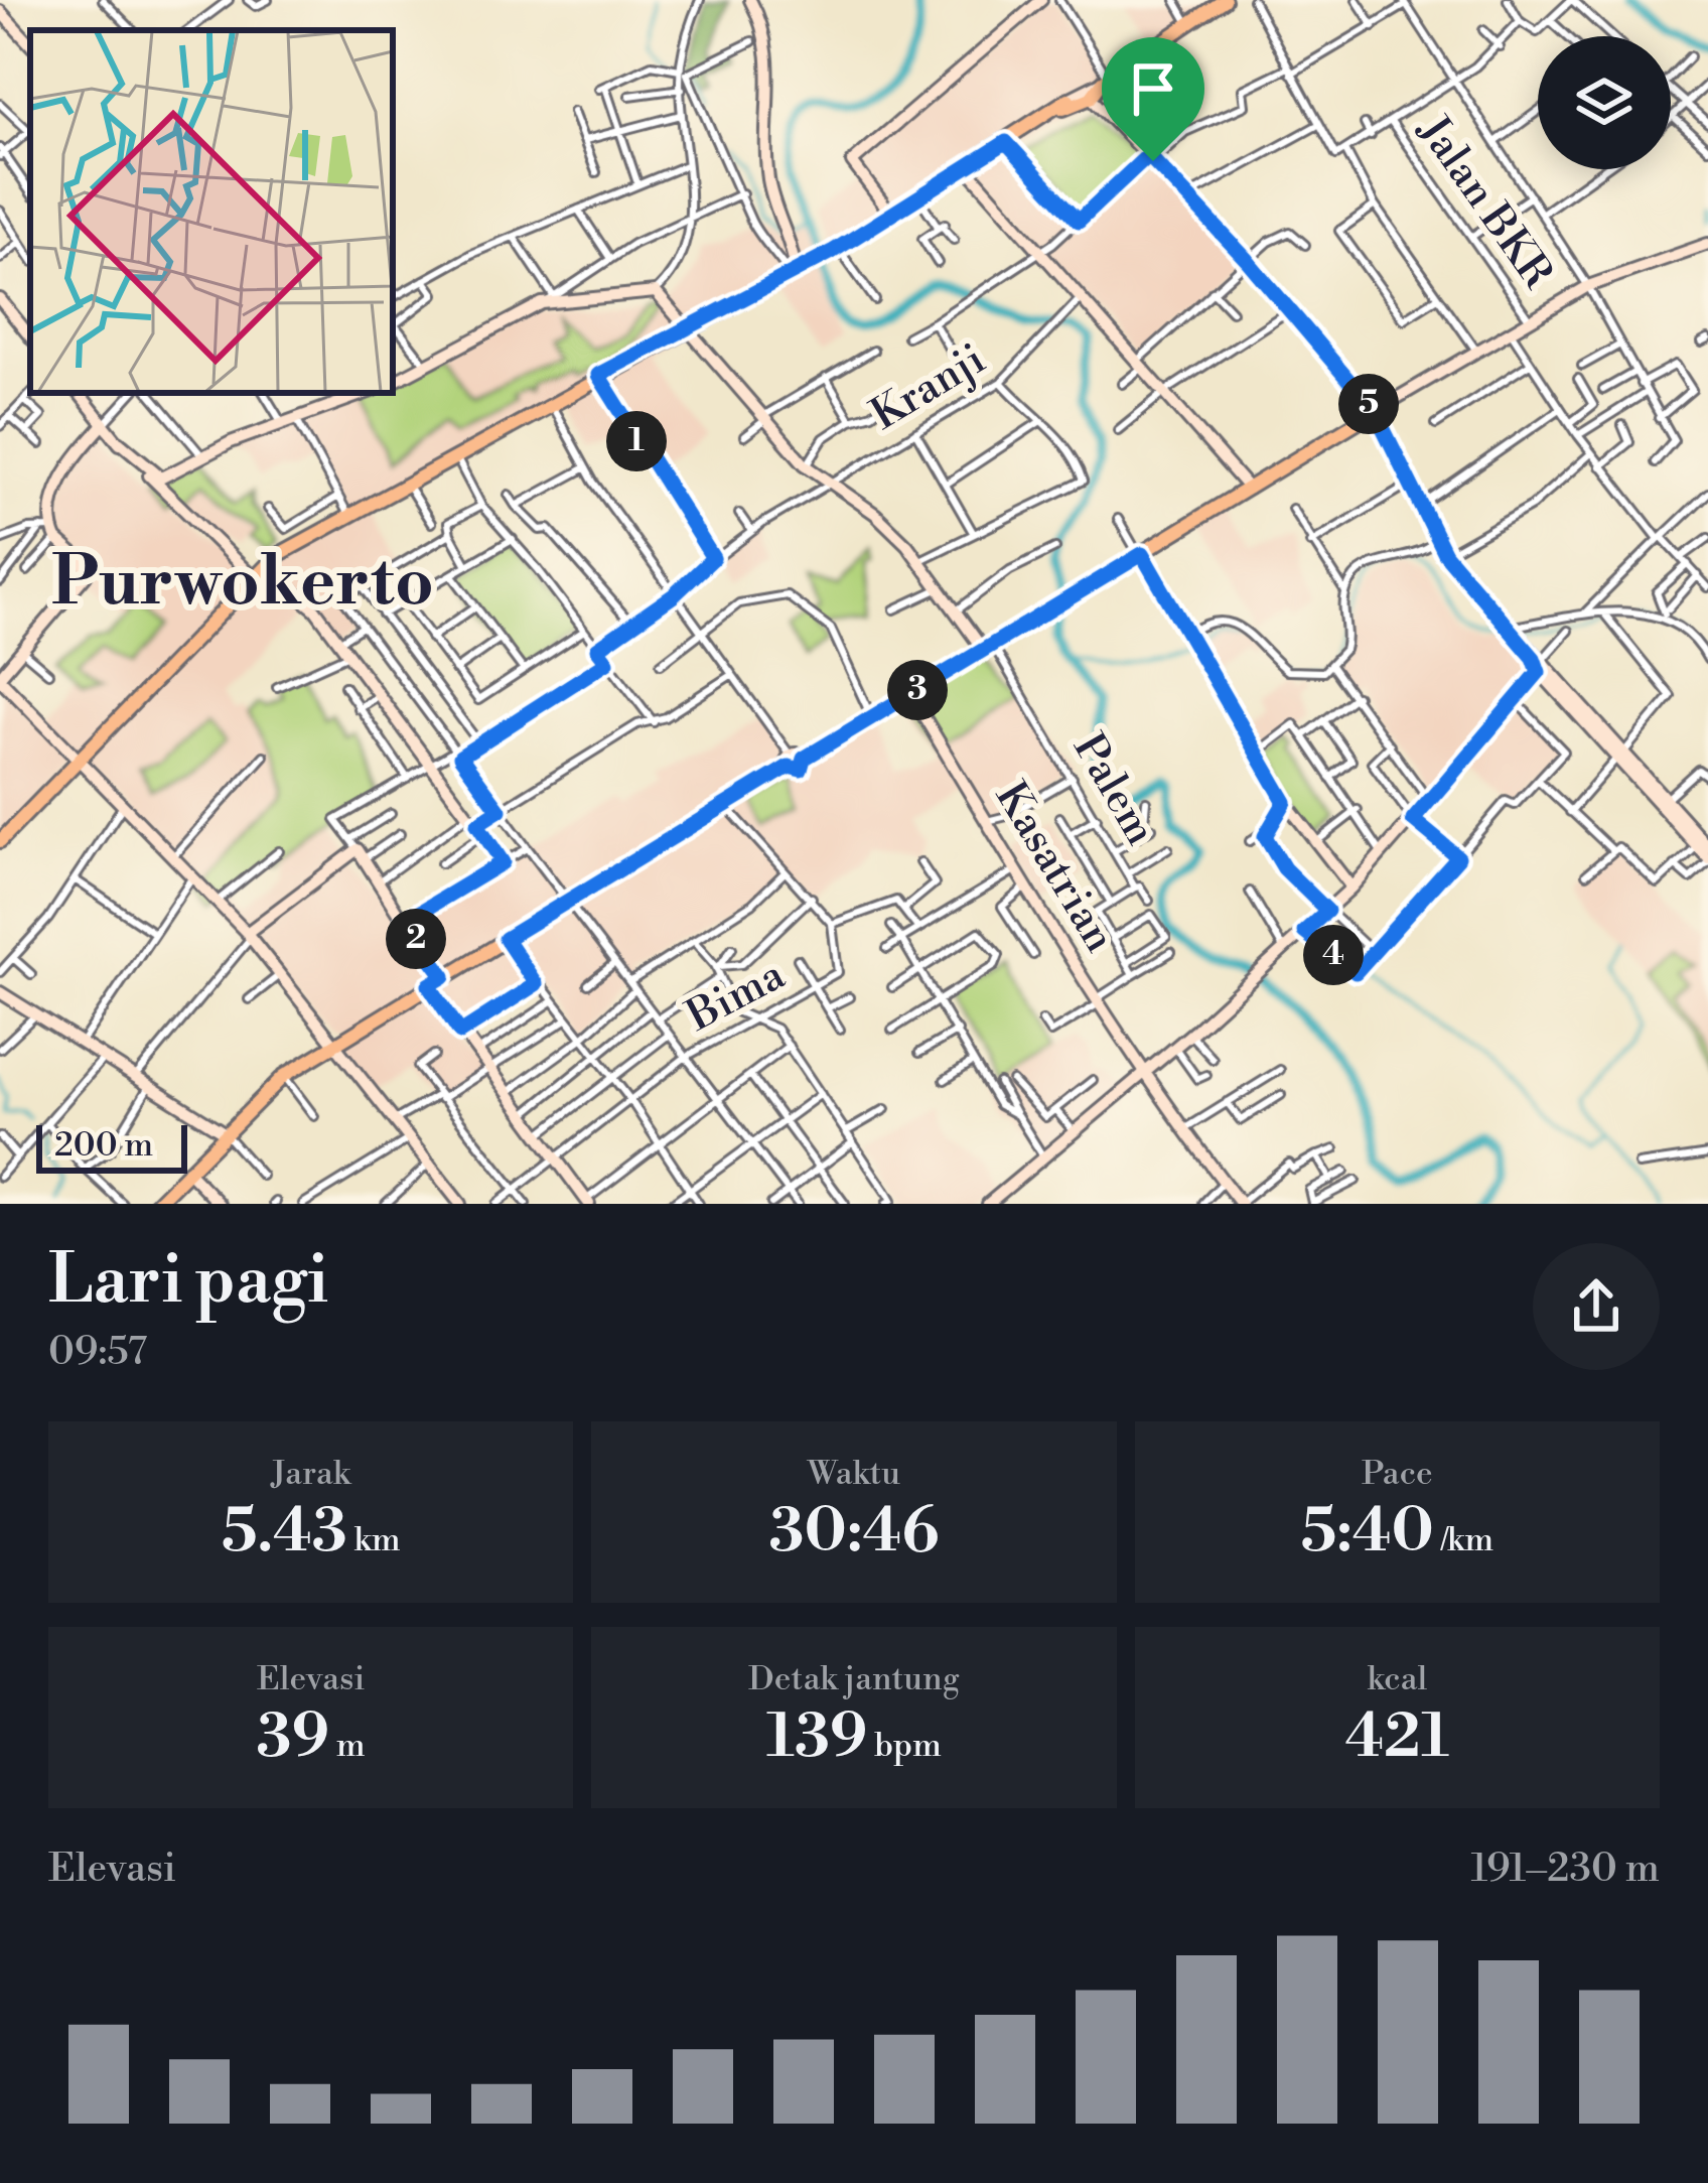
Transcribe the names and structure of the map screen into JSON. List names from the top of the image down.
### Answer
{
  "streets": {
    "street": [
      "Jalan BKR",
      "Kranji",
      "Palem",
      "Kasatrian",
      "Bima"
    ]
  },
  "districts": ["Purwokerto"],
  "scale_bar": "200 m",
  "page": {
    "pins": [
      "5",
      "1",
      "3",
      "2",
      "4"
    ],
    "scale": "200 m",
    "heading": ["Lari pagi", "09:57"],
    "stats": [
      ["Jarak", "5.43 km"],
      ["Waktu", "30:46"],
      ["Pace", "5:40 /km"],
      ["Elevasi", "39 m"],
      ["Detak jantung", "139 bpm"],
      ["kcal", "421"]
    ],
    "chart": ["Elevasi", "191–230 m"]
  }
}
